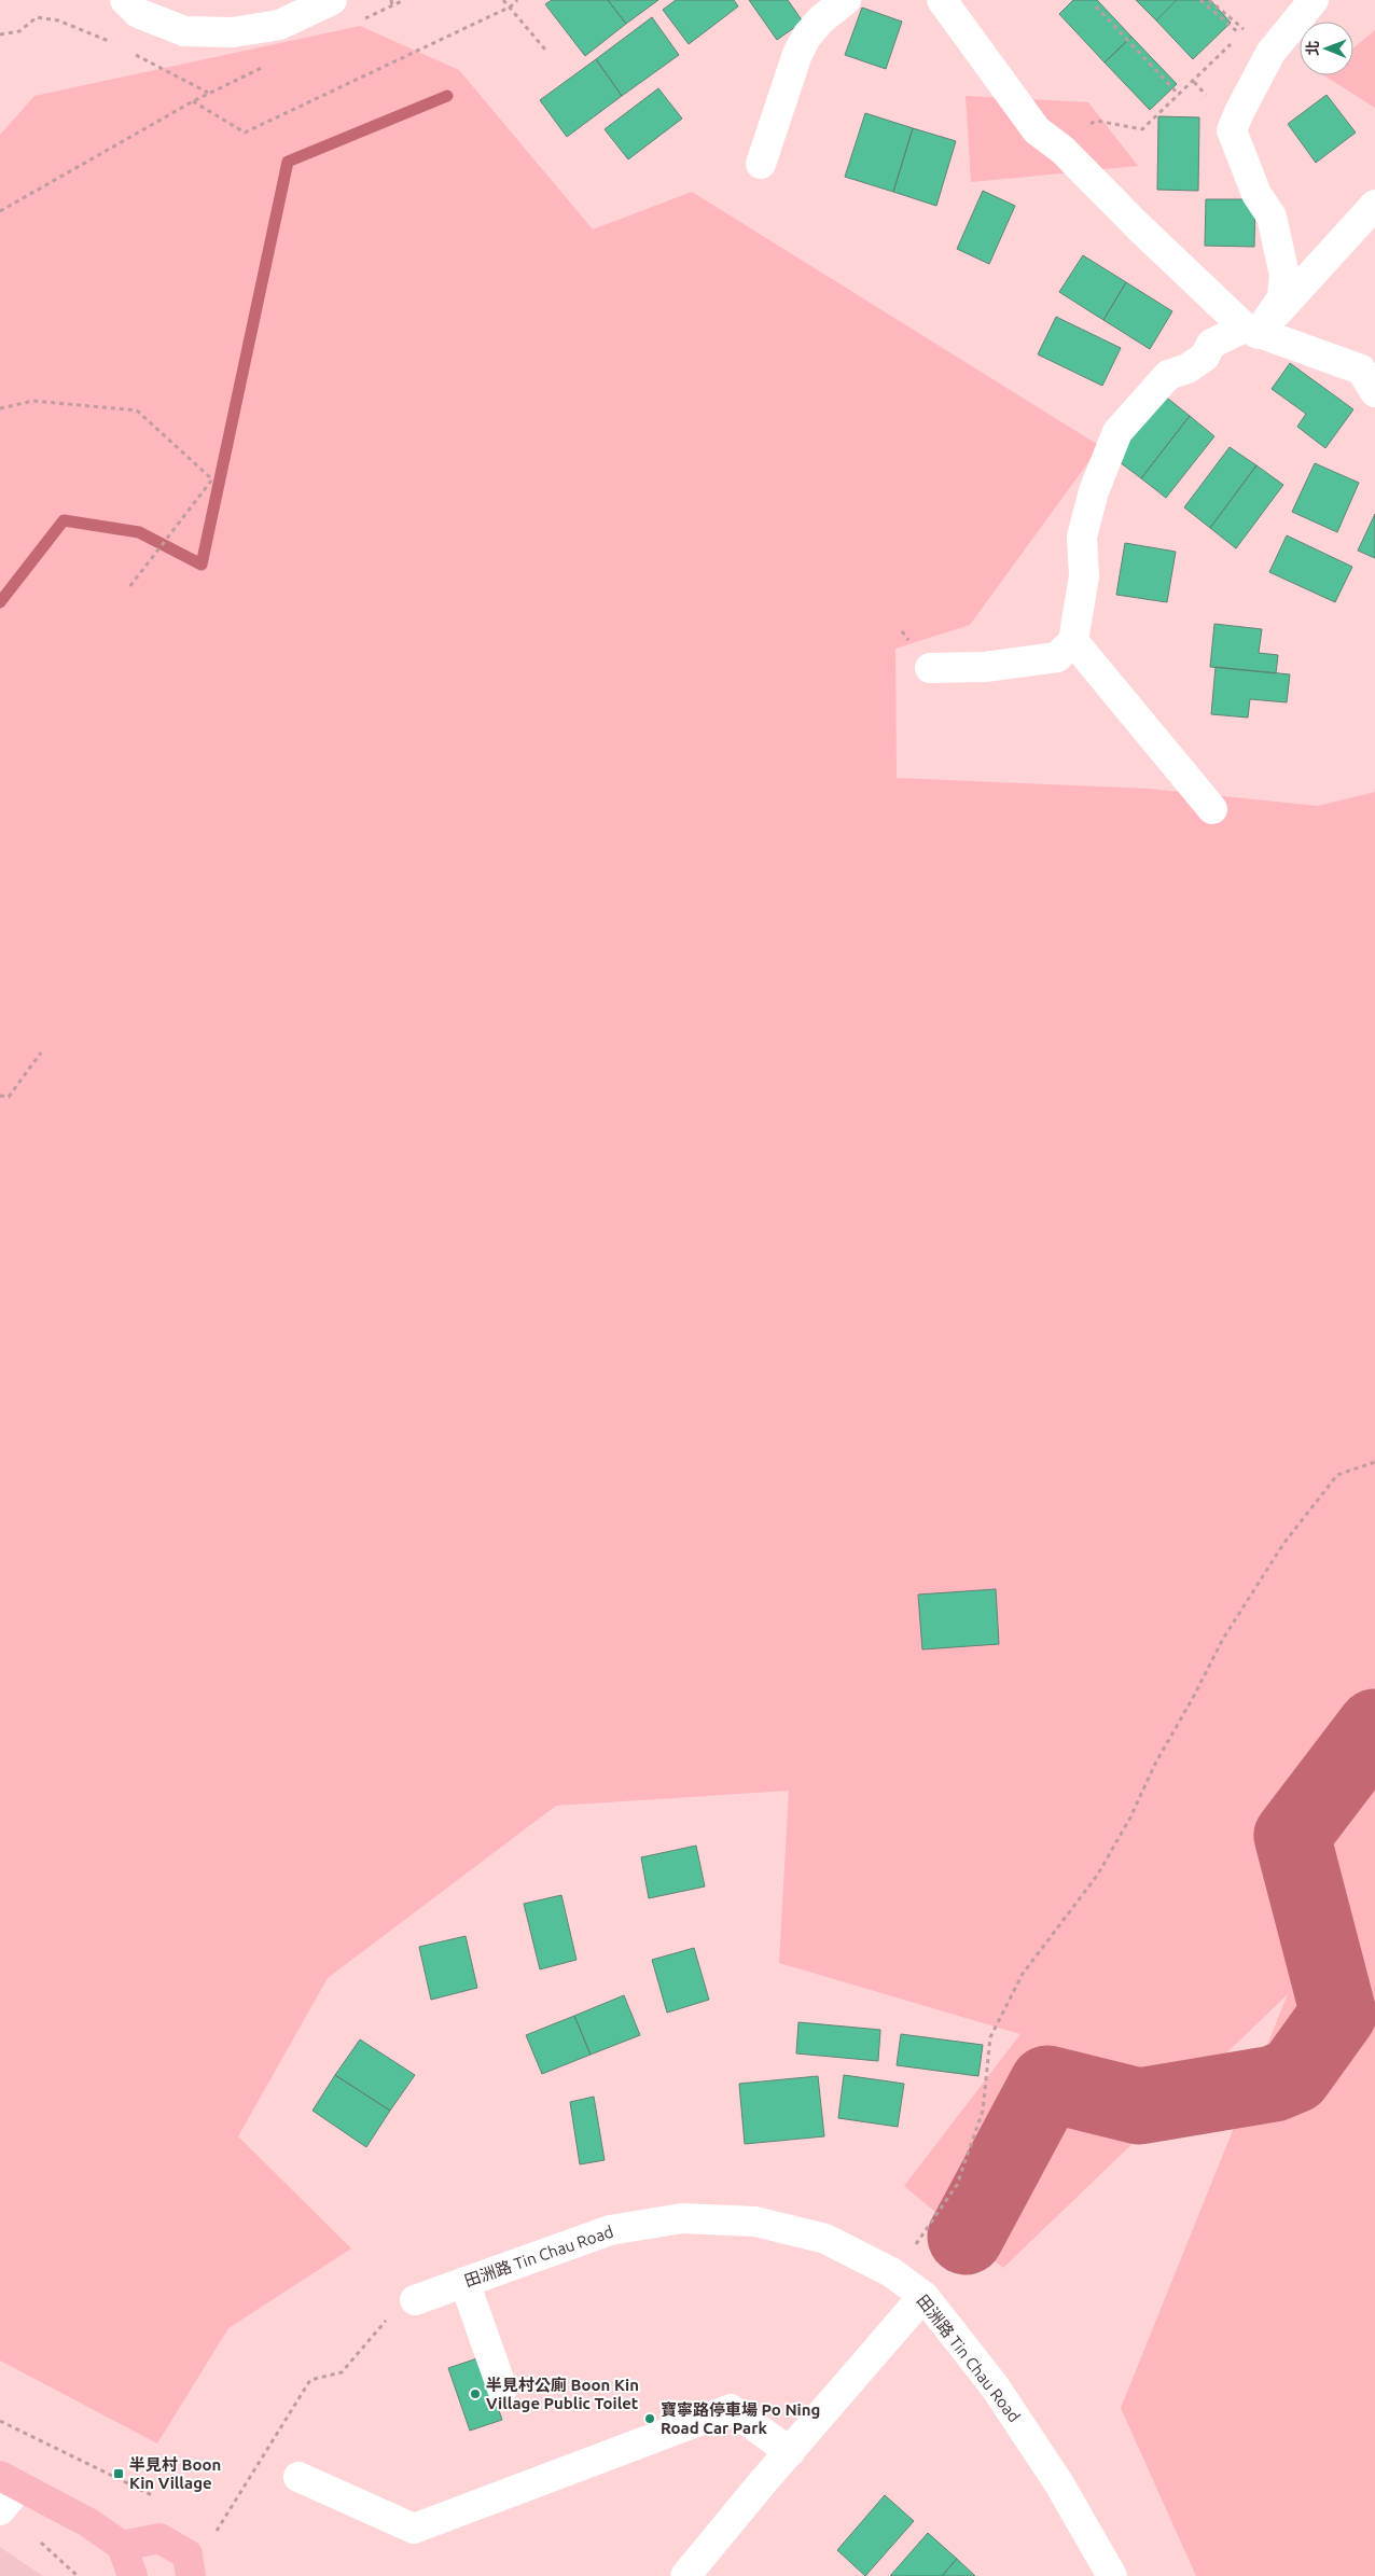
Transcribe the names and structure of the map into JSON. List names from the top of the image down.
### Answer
{
  "streets": {
    "street": ["田洲路 Tin Chau Road"]
  },
  "places": {
    "other": ["半見村公廁 Boon Kin Village Public Toilet", "寶寧路停車場 Po Ning Road Car Park"],
    "transit": ["半見村 Boon Kin Village"]
  },
  "north": "left"
}
